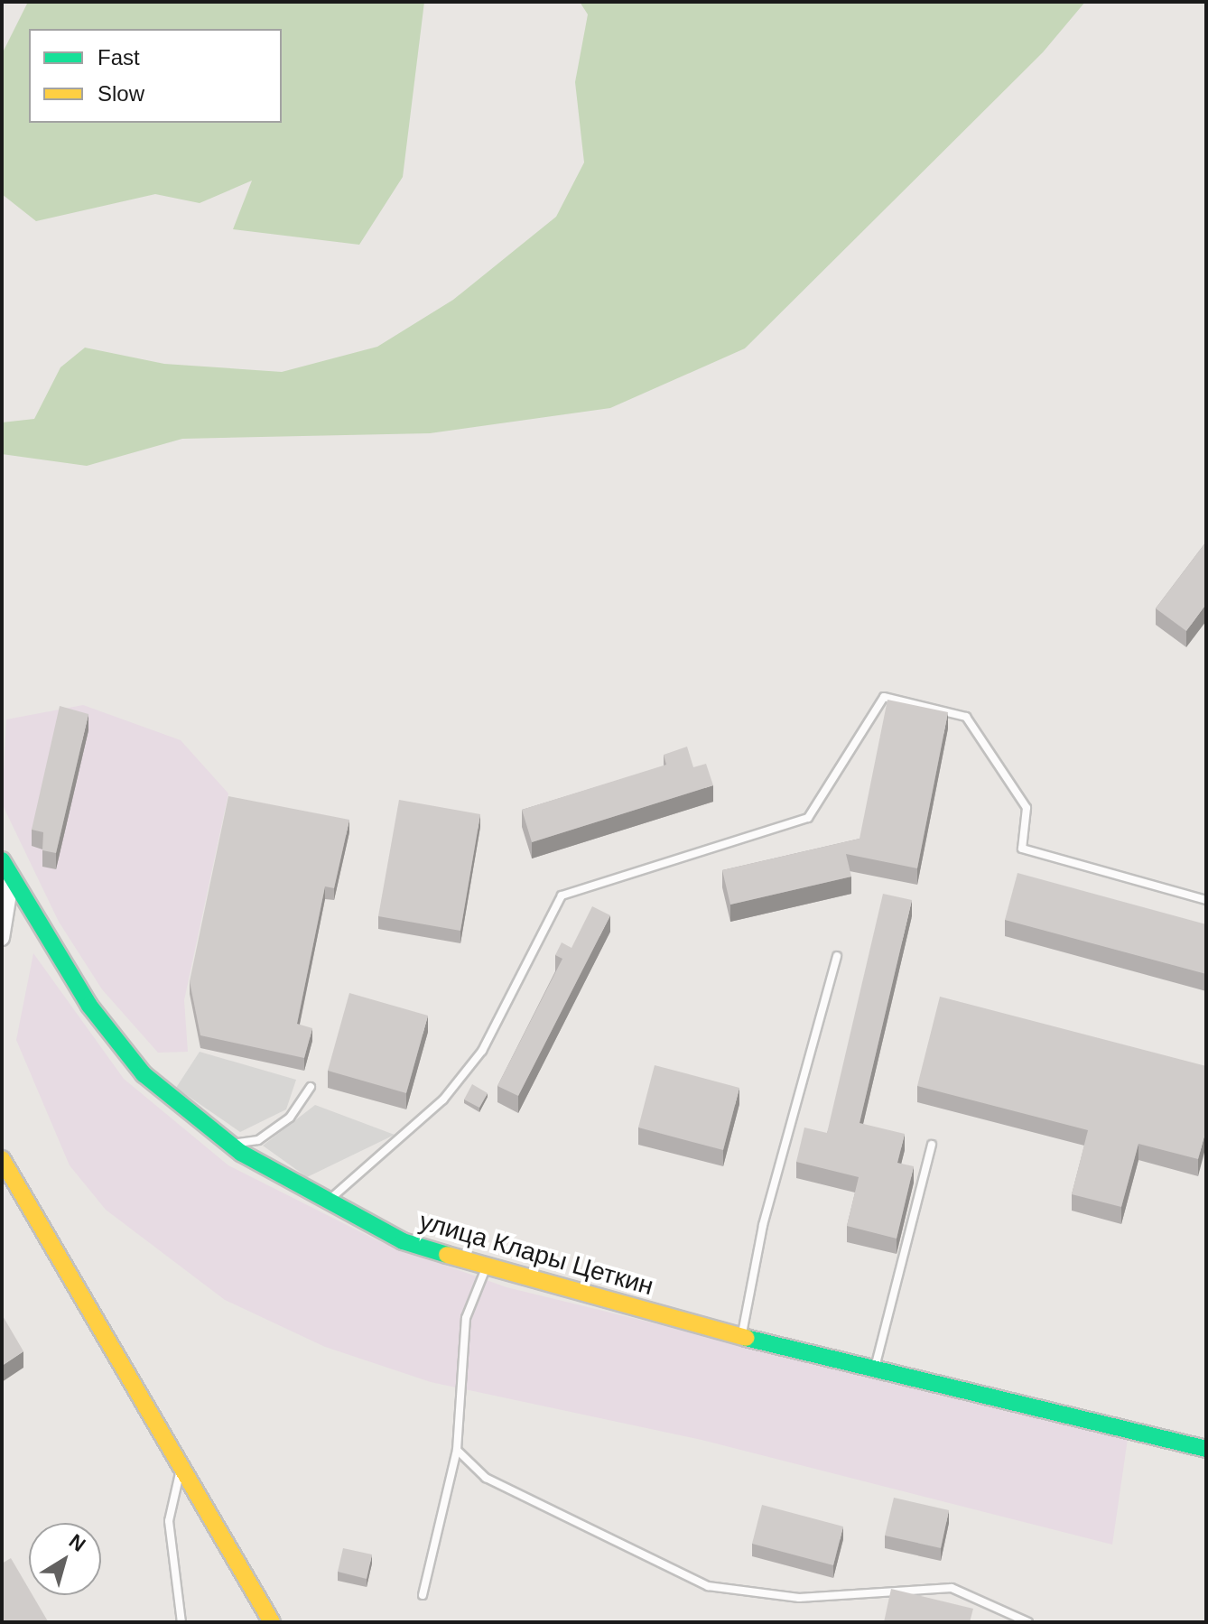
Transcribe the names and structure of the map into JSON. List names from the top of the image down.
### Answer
{
  "streets": {
    "street": ["улица Клары Цеткин"]
  },
  "legend": ["Fast", "Slow"],
  "north": "top right"
}
